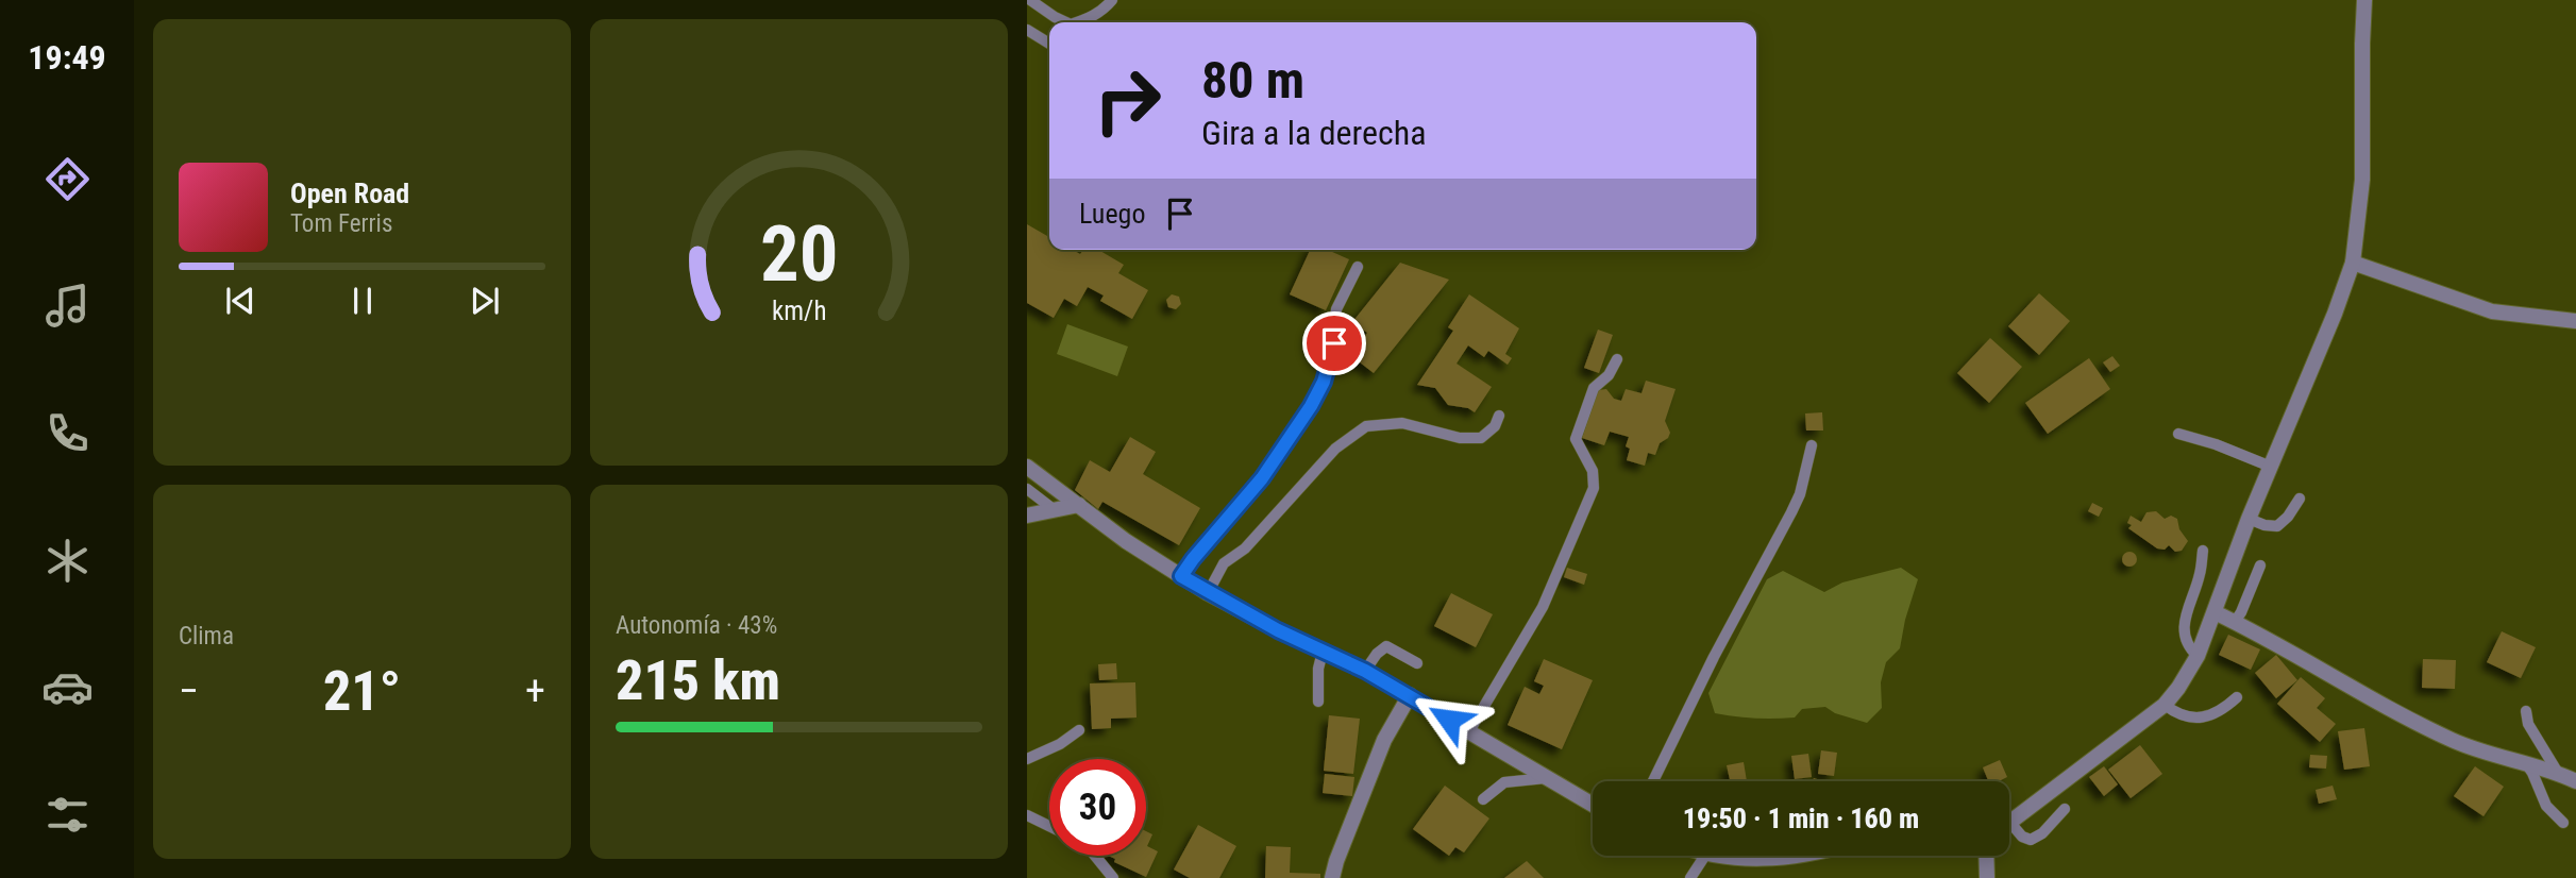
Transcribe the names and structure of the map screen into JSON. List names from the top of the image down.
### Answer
{
  "page": {
    "tabs": "19:49",
    "turn": ["80 m", "Gira a la derecha"],
    "song": ["Open Road", "Tom Ferris"],
    "then": "Luego",
    "tile": [
      "Clima",
      ["Autonomía · 43%", "215 km"]
    ],
    "heat": ["−", "21°", "+"],
    "limit": "30",
    "trip": "19:50 · 1 min · 160 m",
    "gauge": ["20", "km/h"]
  }
}
